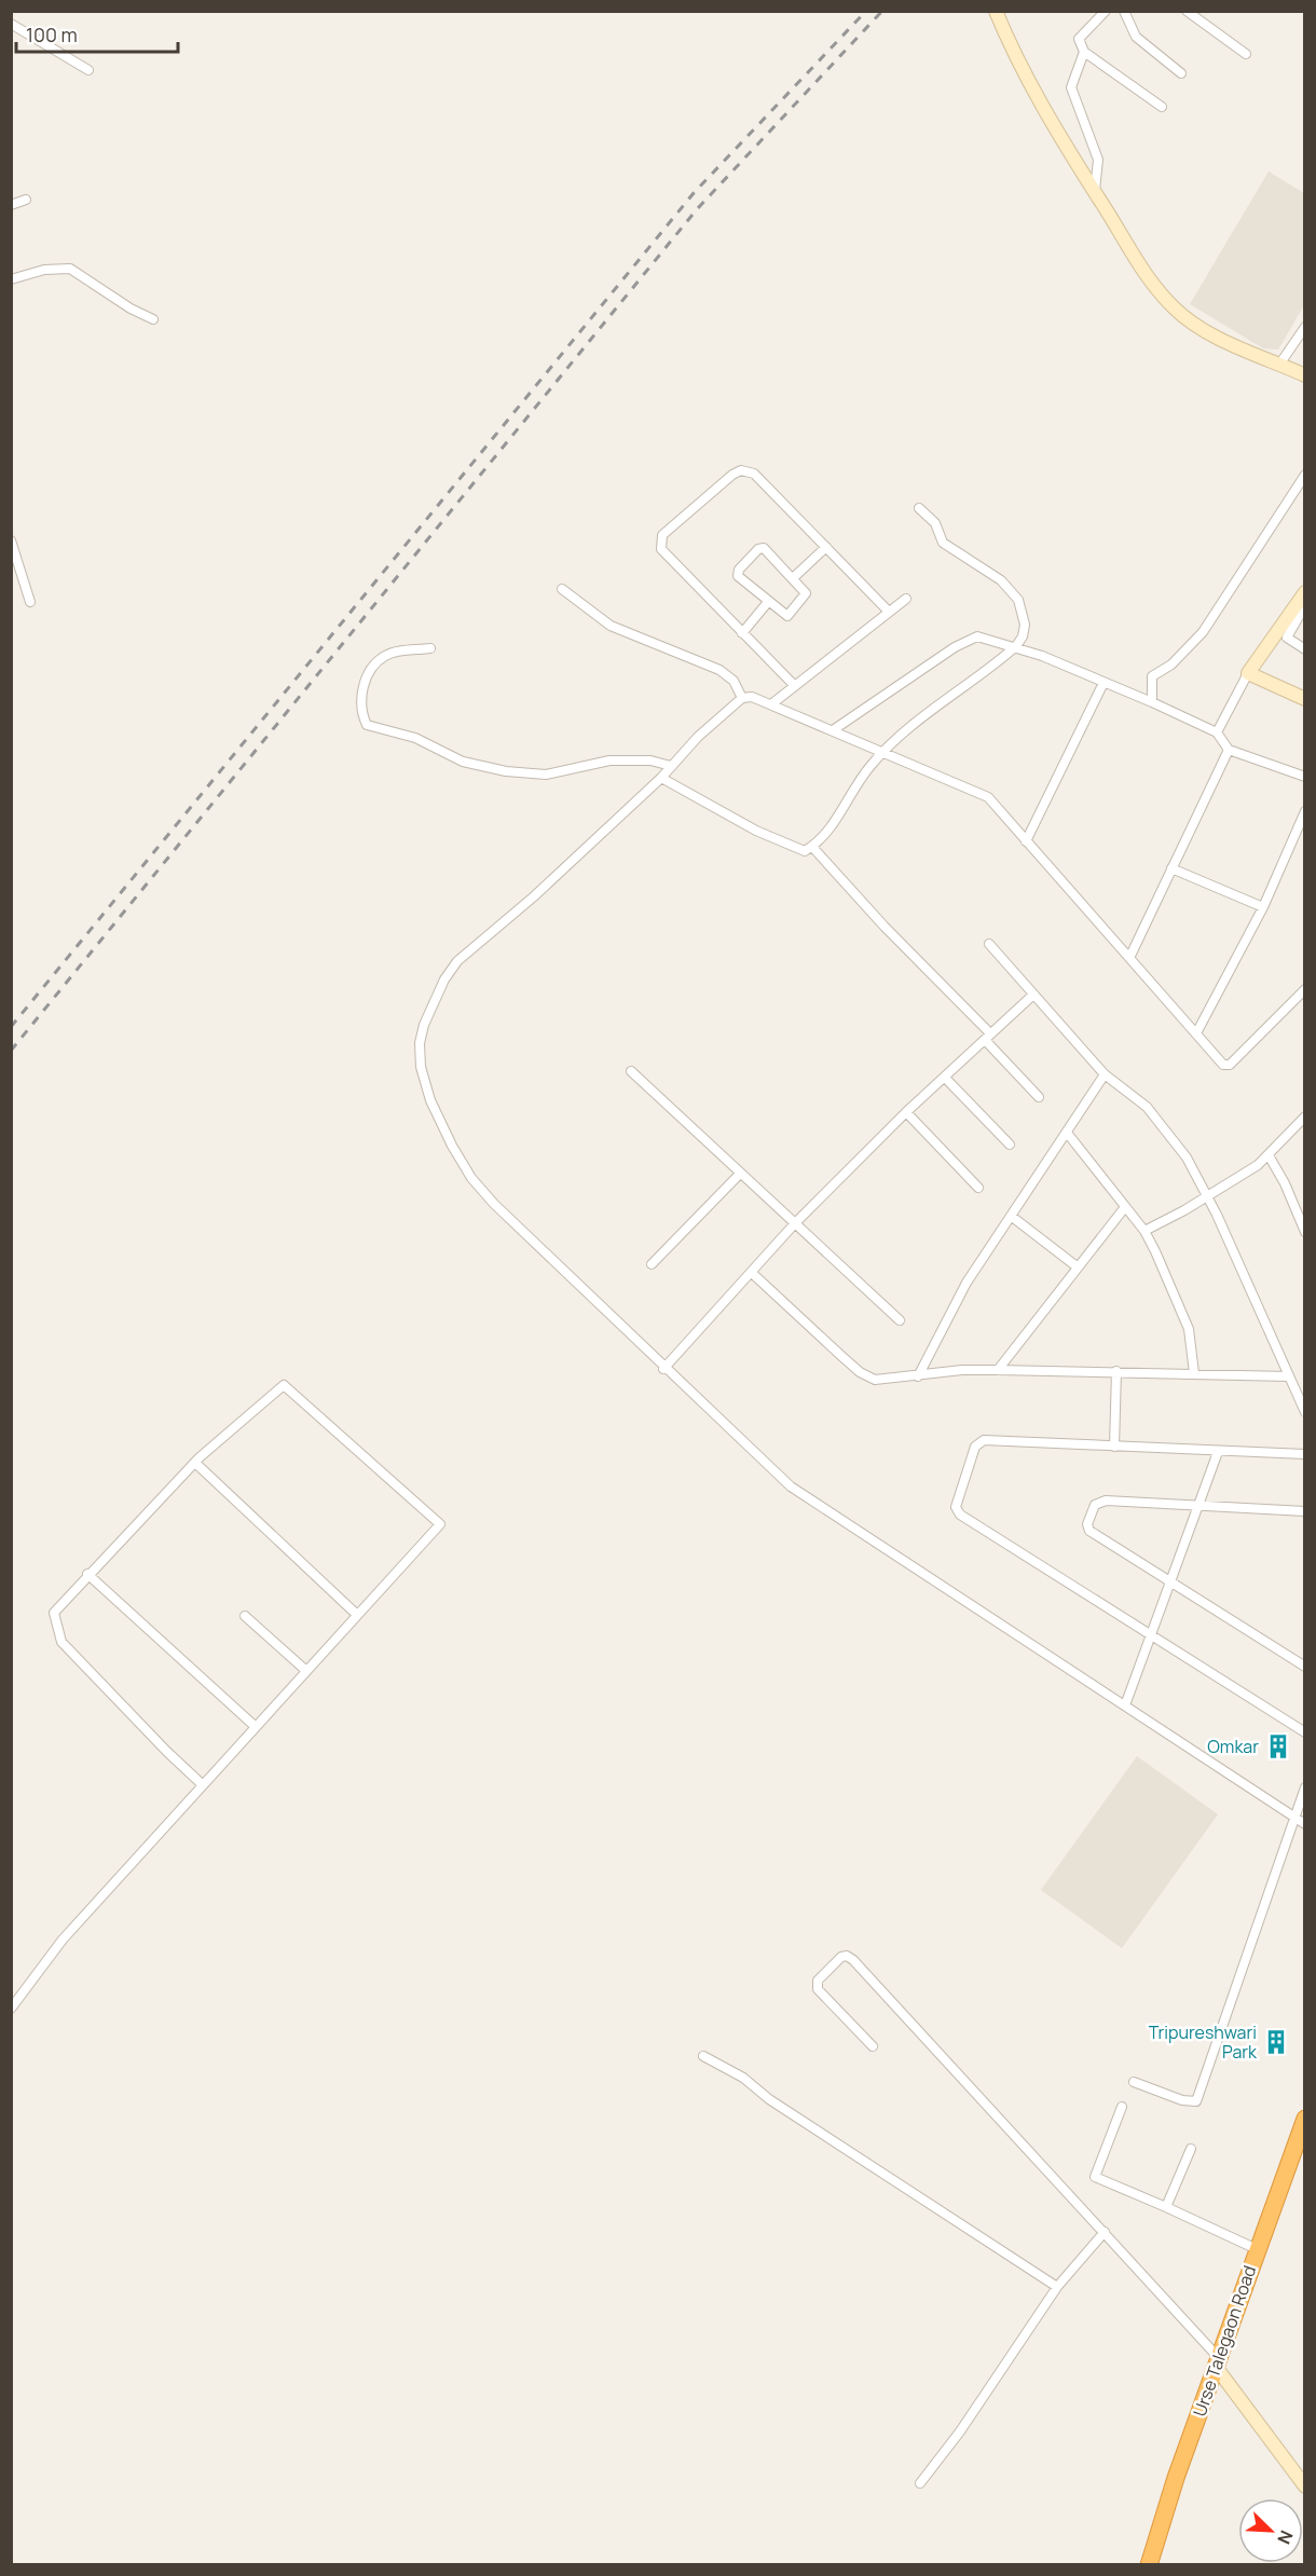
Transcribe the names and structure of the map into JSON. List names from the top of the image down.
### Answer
{
  "streets": {
    "highway": ["Urse Talegaon Road"]
  },
  "places": {
    "building": ["Omkar", "Tripureshwari Park"]
  },
  "scale_bar": "100 m",
  "north": "bottom right"
}
